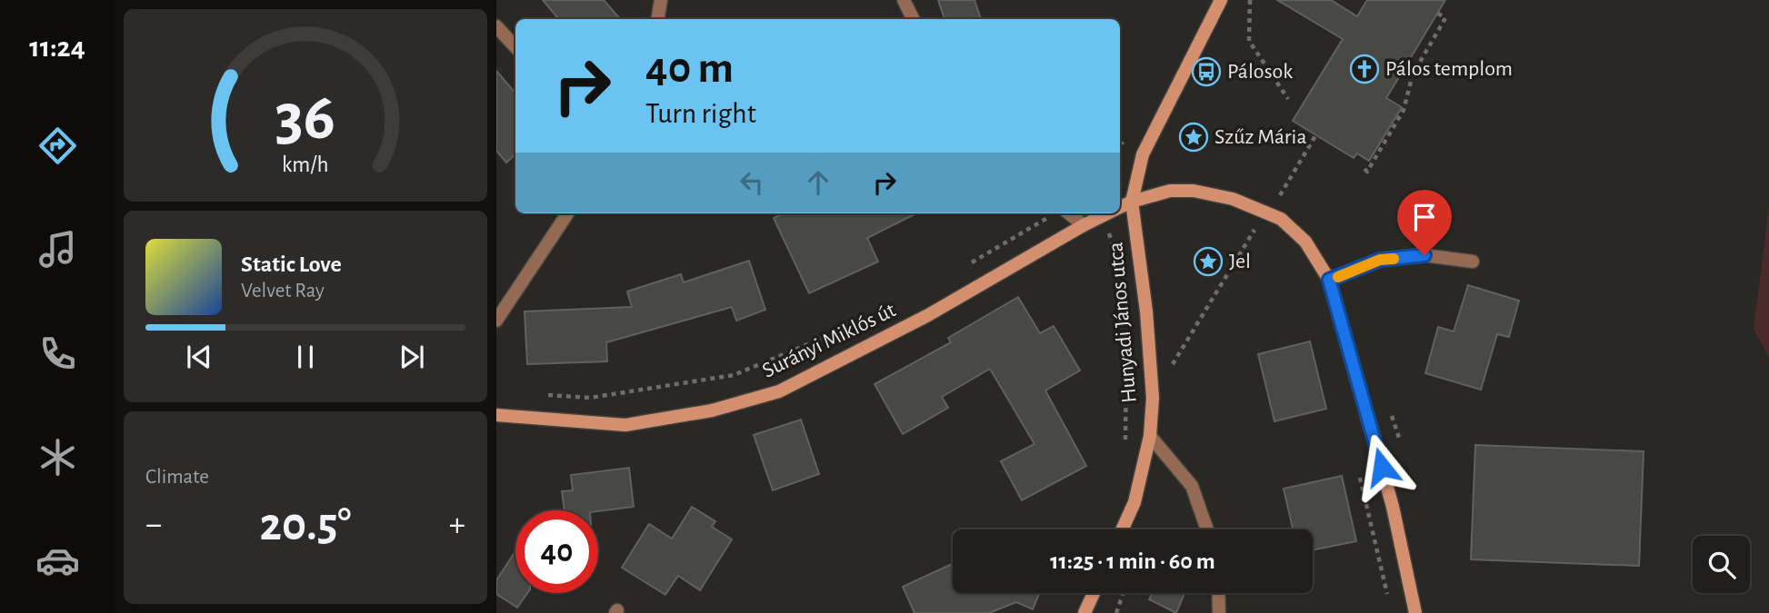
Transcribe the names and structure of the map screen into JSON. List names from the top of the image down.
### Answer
{
  "streets": {
    "street": ["Hunyadi János utca", "Surányi Miklós út"]
  },
  "crossings": [
    ["Hunyadi János utca", "Surányi Miklós út"]
  ],
  "places": {
    "church": ["Pálos templom"],
    "bus stop": ["Pálosok"],
    "place": ["Szűz Mária", "Jel"]
  },
  "page": {
    "tabs": "11:24",
    "turn": ["40 m", "Turn right"],
    "song": ["Static Love", "Velvet Ray"],
    "tile": "Climate",
    "heat": ["−", "20.5°", "+"],
    "limit": "40",
    "trip": "11:25 · 1 min · 60 m",
    "gauge": ["36", "km/h"]
  }
}
